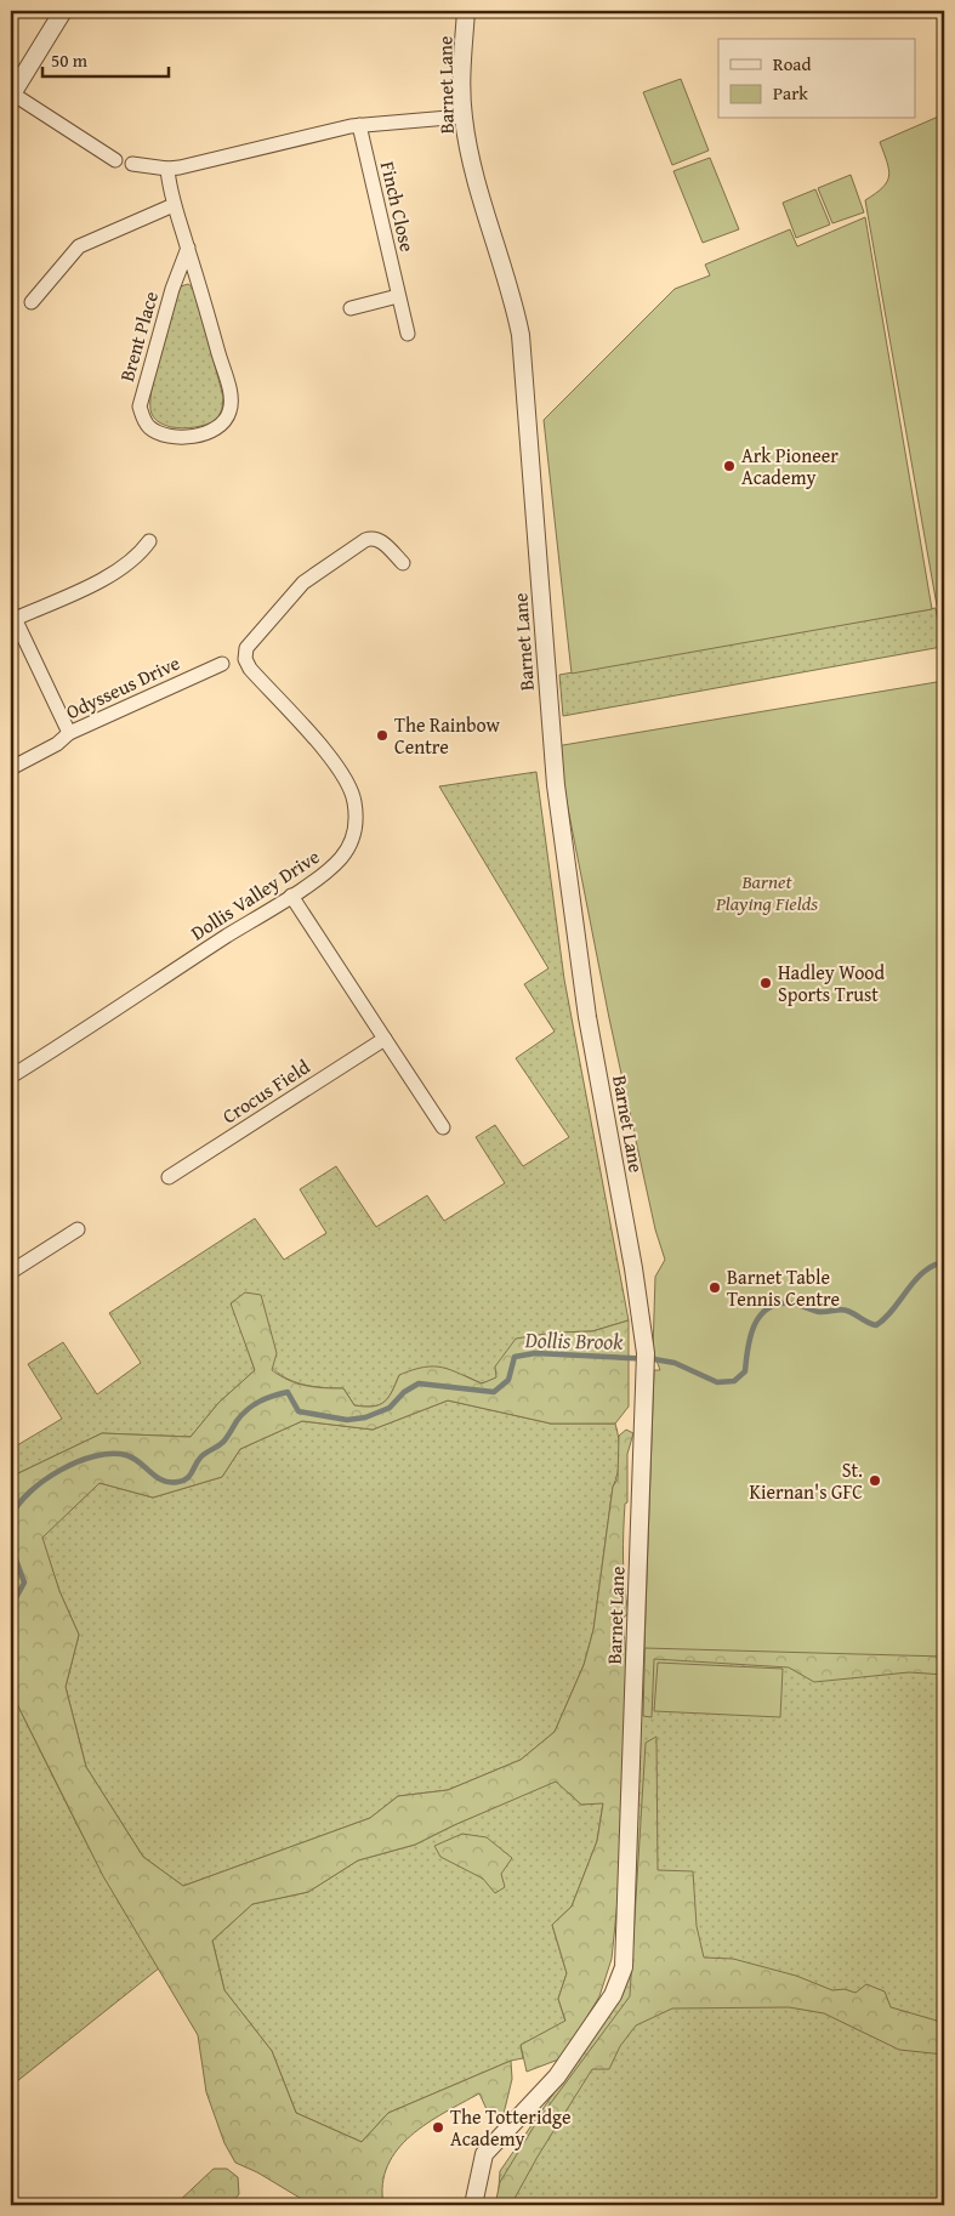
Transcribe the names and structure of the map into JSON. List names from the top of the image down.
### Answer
{
  "streets": {
    "street": [
      "Barnet Lane",
      "Finch Close",
      "Brent Place",
      "Odysseus Drive",
      "Dollis Valley Drive",
      "Crocus Field"
    ]
  },
  "water": ["Dollis Brook"],
  "parks": ["Barnet Playing Fields"],
  "places": [
    "Ark Pioneer Academy",
    "The Rainbow Centre",
    "Hadley Wood Sports Trust",
    "Barnet Table Tennis Centre",
    "St. Kiernan's GFC",
    "The Totteridge Academy"
  ],
  "legend": ["Road", "Park"],
  "scale_bar": "50 m"
}
